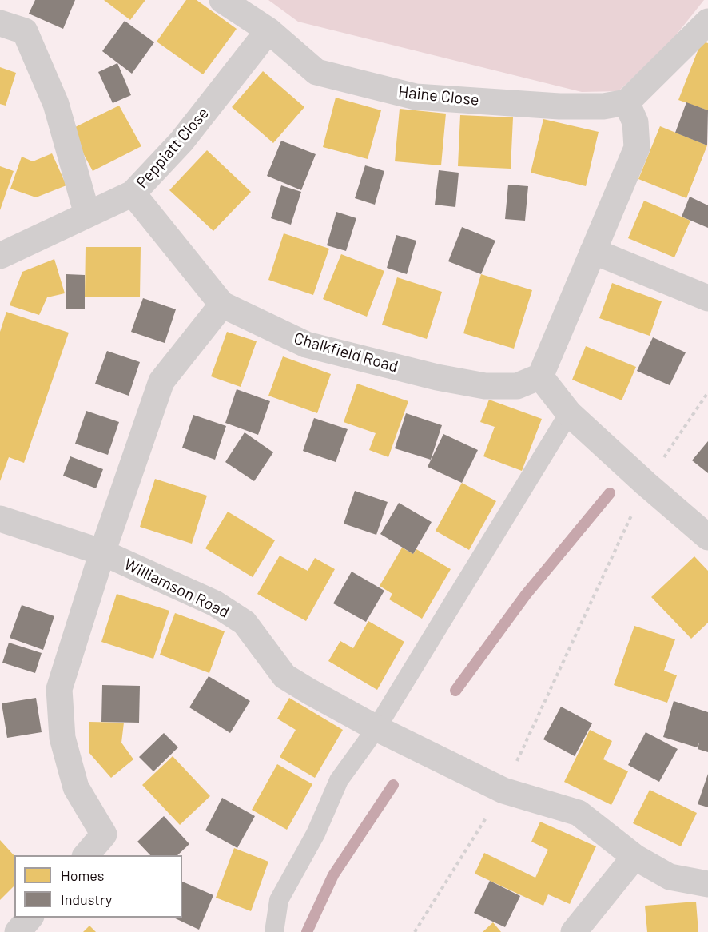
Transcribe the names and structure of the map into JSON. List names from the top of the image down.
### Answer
{
  "streets": {
    "street": [
      "Haine Close",
      "Peppiatt Close",
      "Chalkfield Road",
      "Williamson Road"
    ]
  },
  "crossings": [
    ["Haine Close", "Peppiatt Close"],
    ["Peppiatt Close", "Chalkfield Road"]
  ],
  "legend": ["Homes", "Industry"]
}
